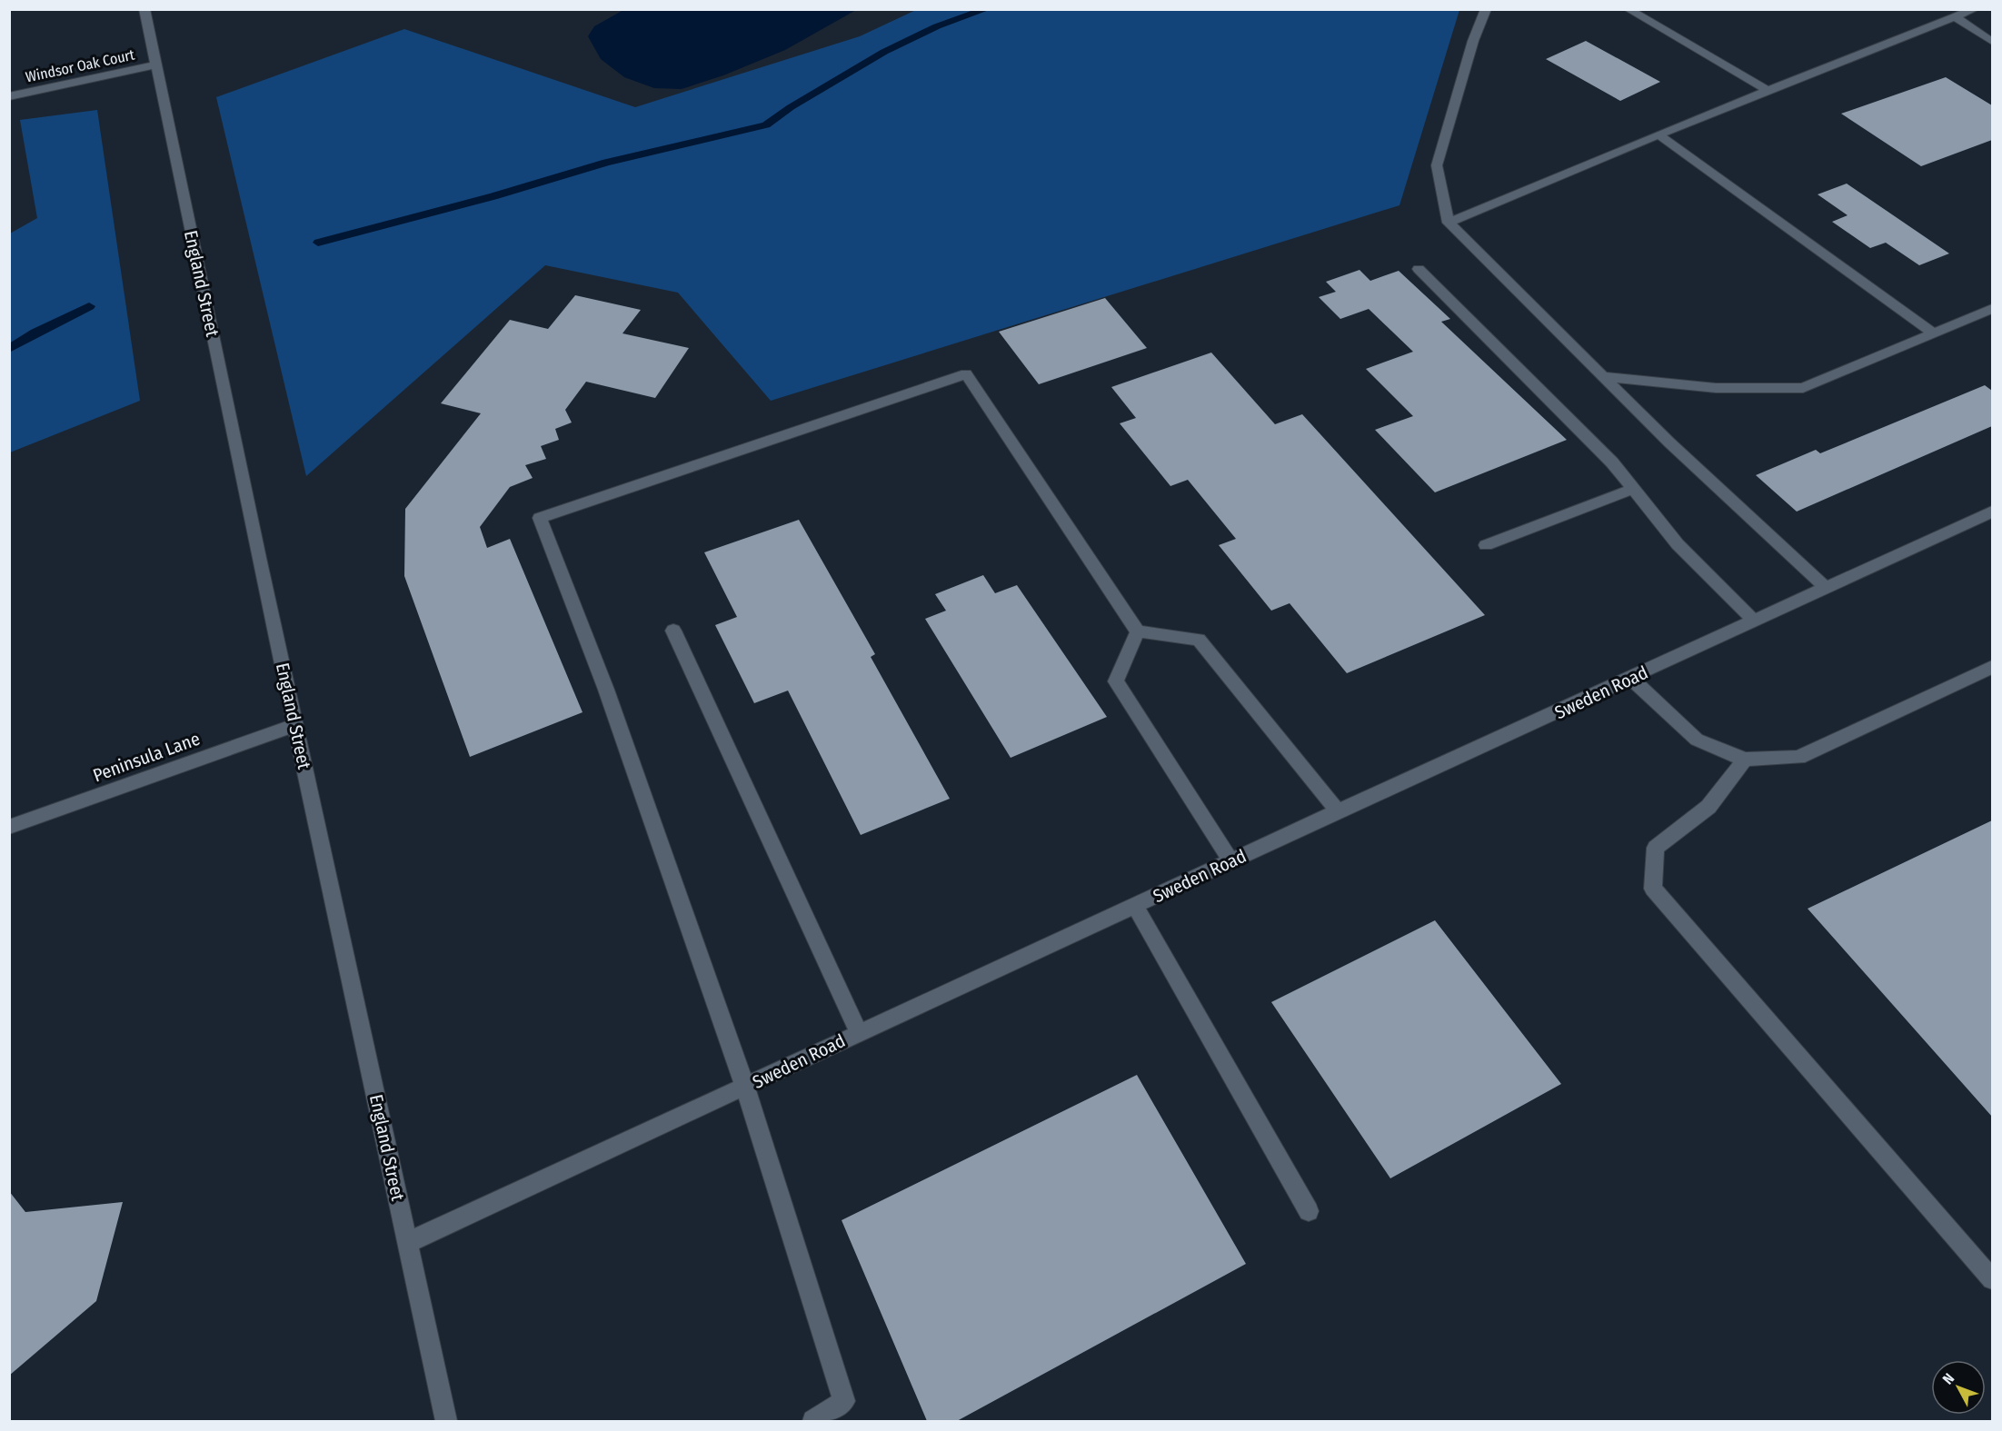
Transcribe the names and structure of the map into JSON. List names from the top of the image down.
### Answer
{
  "streets": {
    "street": [
      "Windsor Oak Court",
      "England Street",
      "Sweden Road",
      "Peninsula Lane"
    ]
  },
  "crossings": [
    ["Windsor Oak Court", "England Street"],
    ["England Street", "Sweden Road"],
    ["England Street", "Peninsula Lane"]
  ],
  "north": "top left"
}
